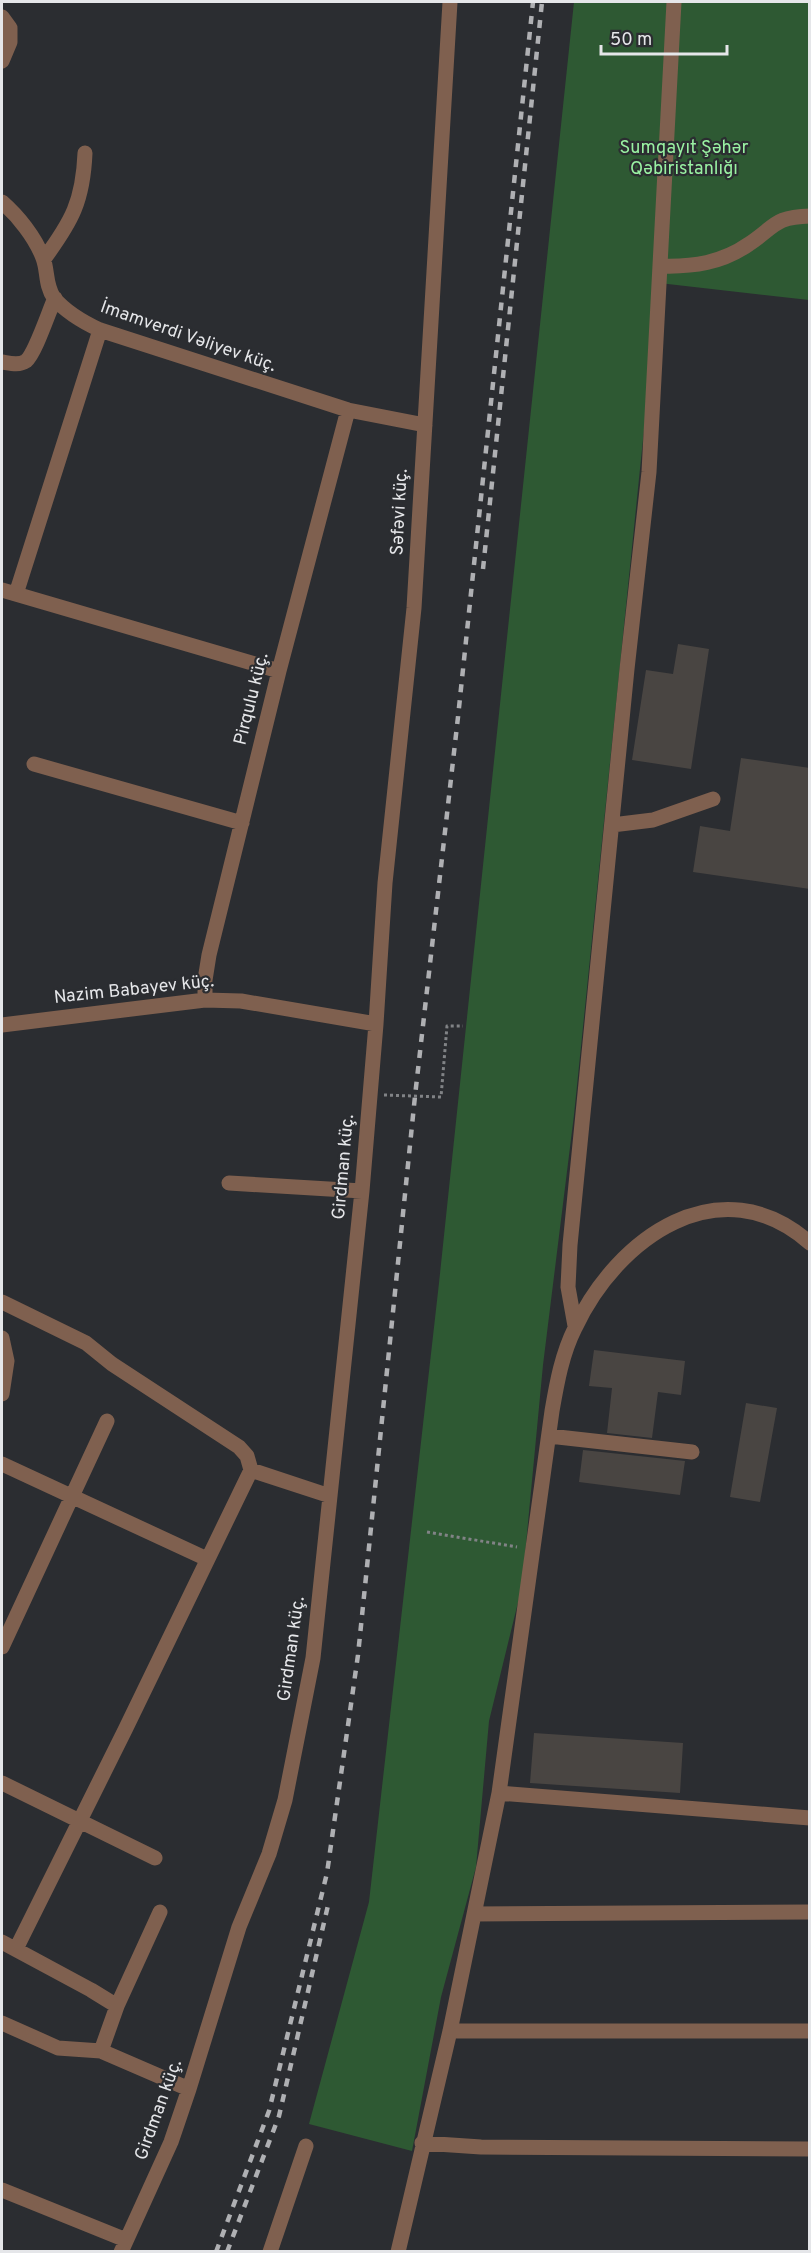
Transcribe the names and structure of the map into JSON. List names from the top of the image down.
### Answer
{
  "streets": {
    "street": [
      "İmamverdi Vəliyev küç.",
      "Səfəvi küç.",
      "Pirqulu küç.",
      "Nazim Babayev küç.",
      "Girdman küç."
    ]
  },
  "crossings": [
    ["İmamverdi Vəliyev küç.", "Səfəvi küç."],
    ["İmamverdi Vəliyev küç.", "Pirqulu küç."],
    ["Səfəvi küç.", "Nazim Babayev küç."],
    ["Səfəvi küç.", "Girdman küç."],
    ["Pirqulu küç.", "Nazim Babayev küç."],
    ["Nazim Babayev küç.", "Girdman küç."]
  ],
  "parks": ["Sumqayıt Şəhər Qəbiristanlığı"],
  "scale_bar": "50 m"
}
